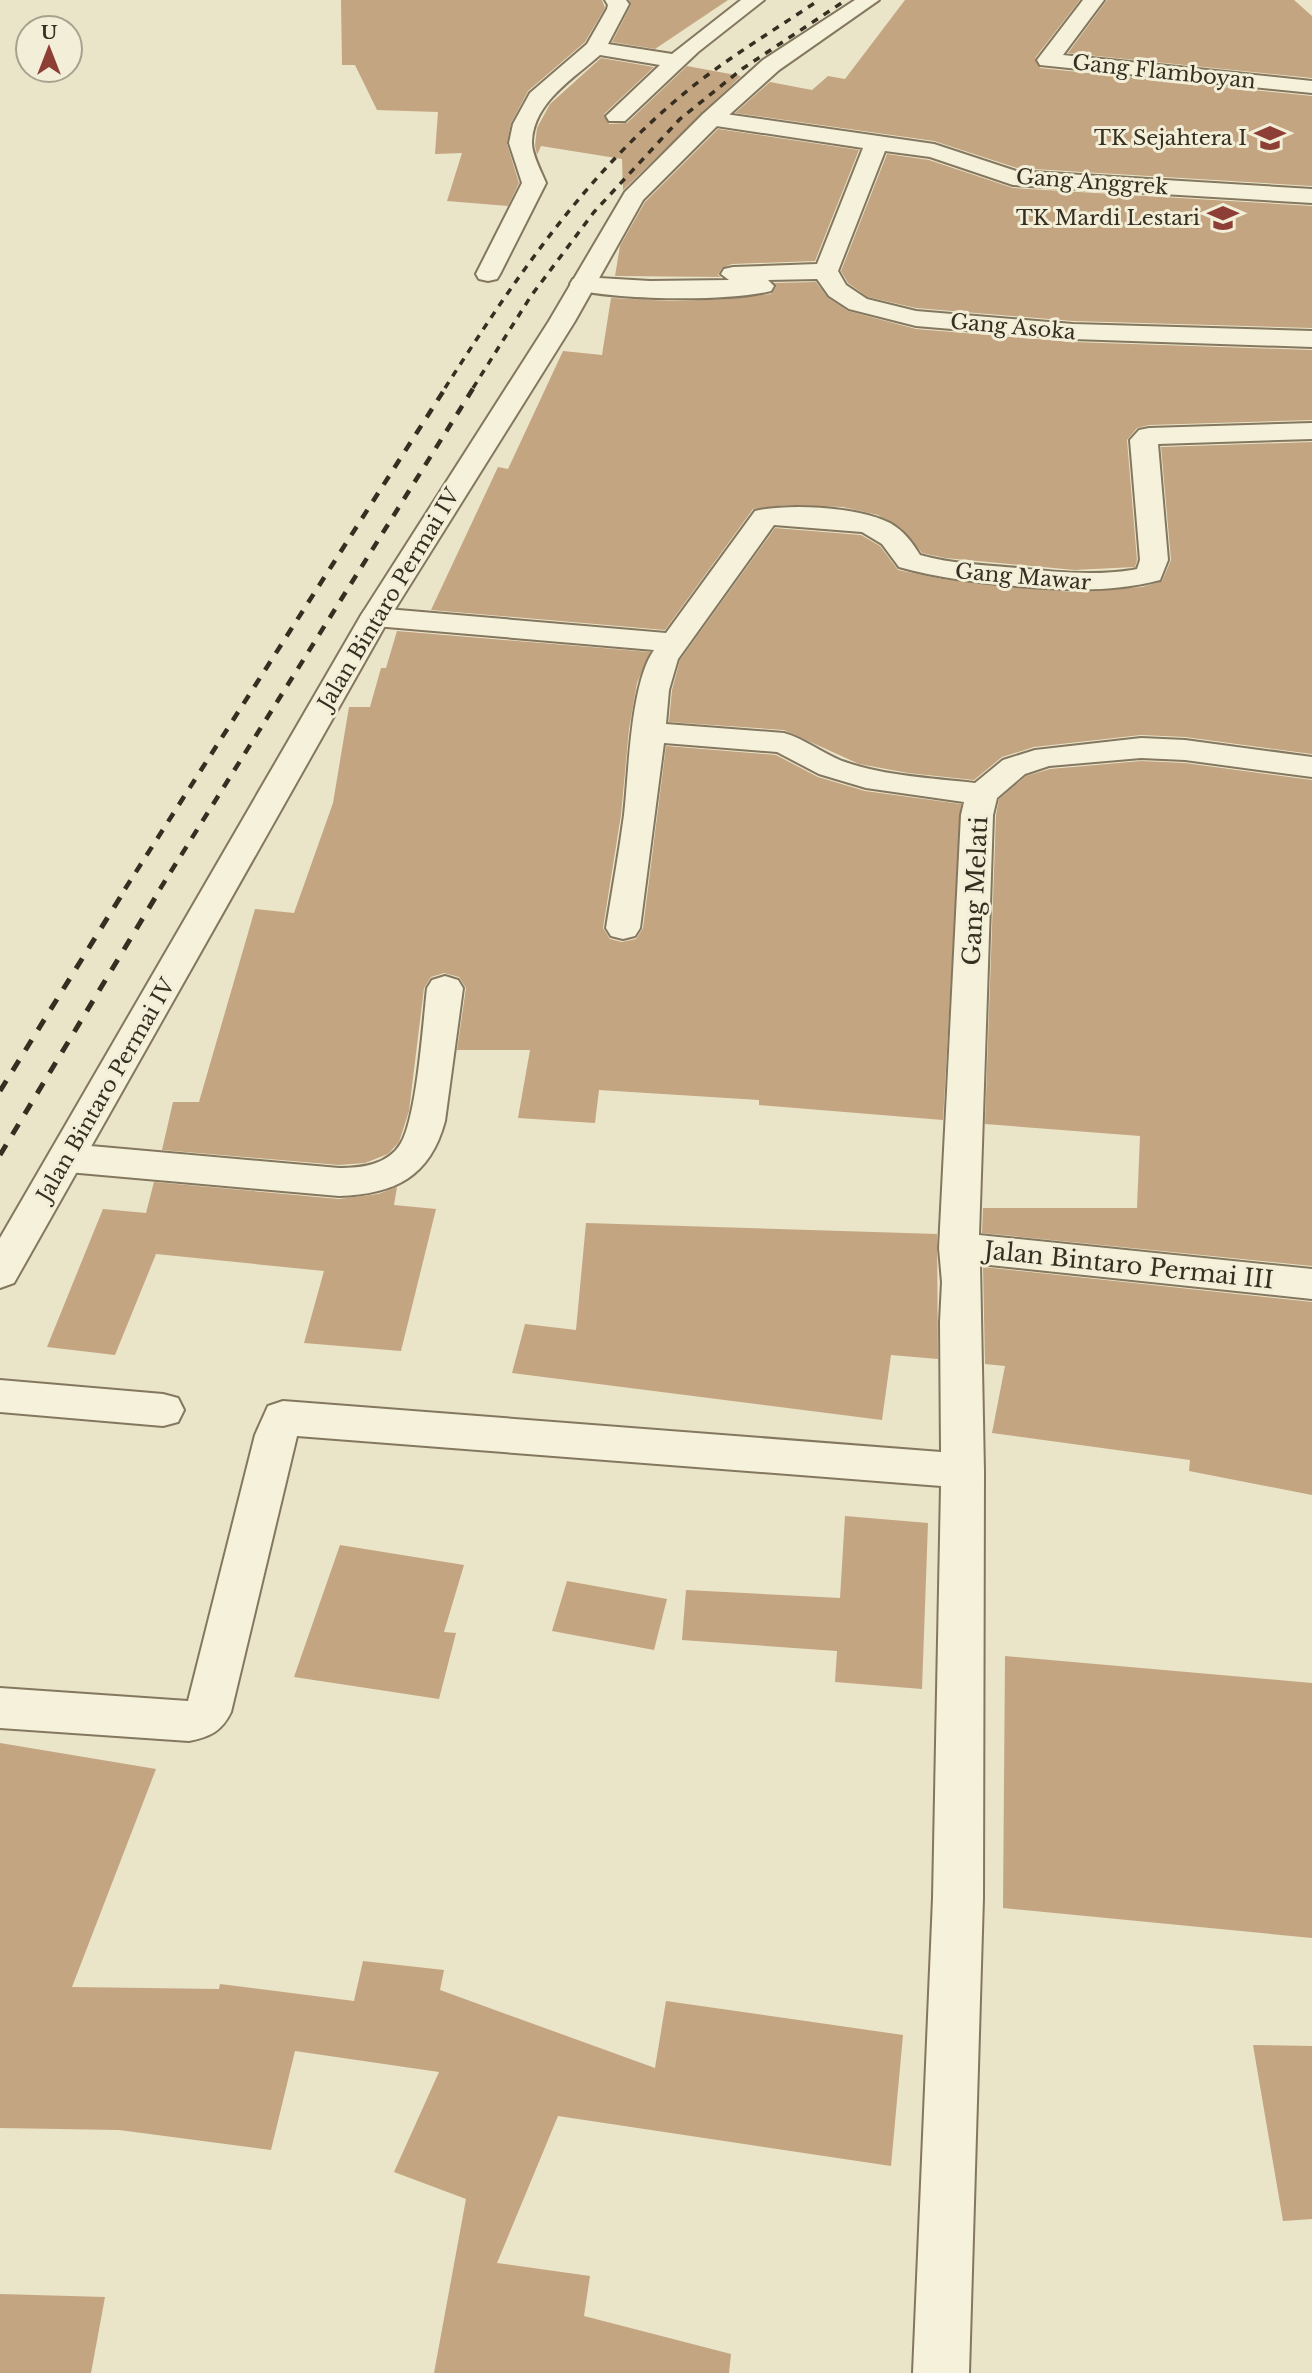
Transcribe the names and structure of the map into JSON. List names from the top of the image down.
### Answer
{
  "streets": {
    "street": [
      "Gang Flamboyan",
      "Gang Anggrek",
      "Gang Asoka",
      "Gang Mawar",
      "Jalan Bintaro Permai IV",
      "Gang Melati",
      "Jalan Bintaro Permai III"
    ]
  },
  "crossings": [
    ["Gang Anggrek", "Jalan Bintaro Permai IV"],
    ["Gang Melati", "Jalan Bintaro Permai III"]
  ],
  "places": {
    "school or university": ["TK Sejahtera I", "TK Mardi Lestari"]
  },
  "north": "top"
}
